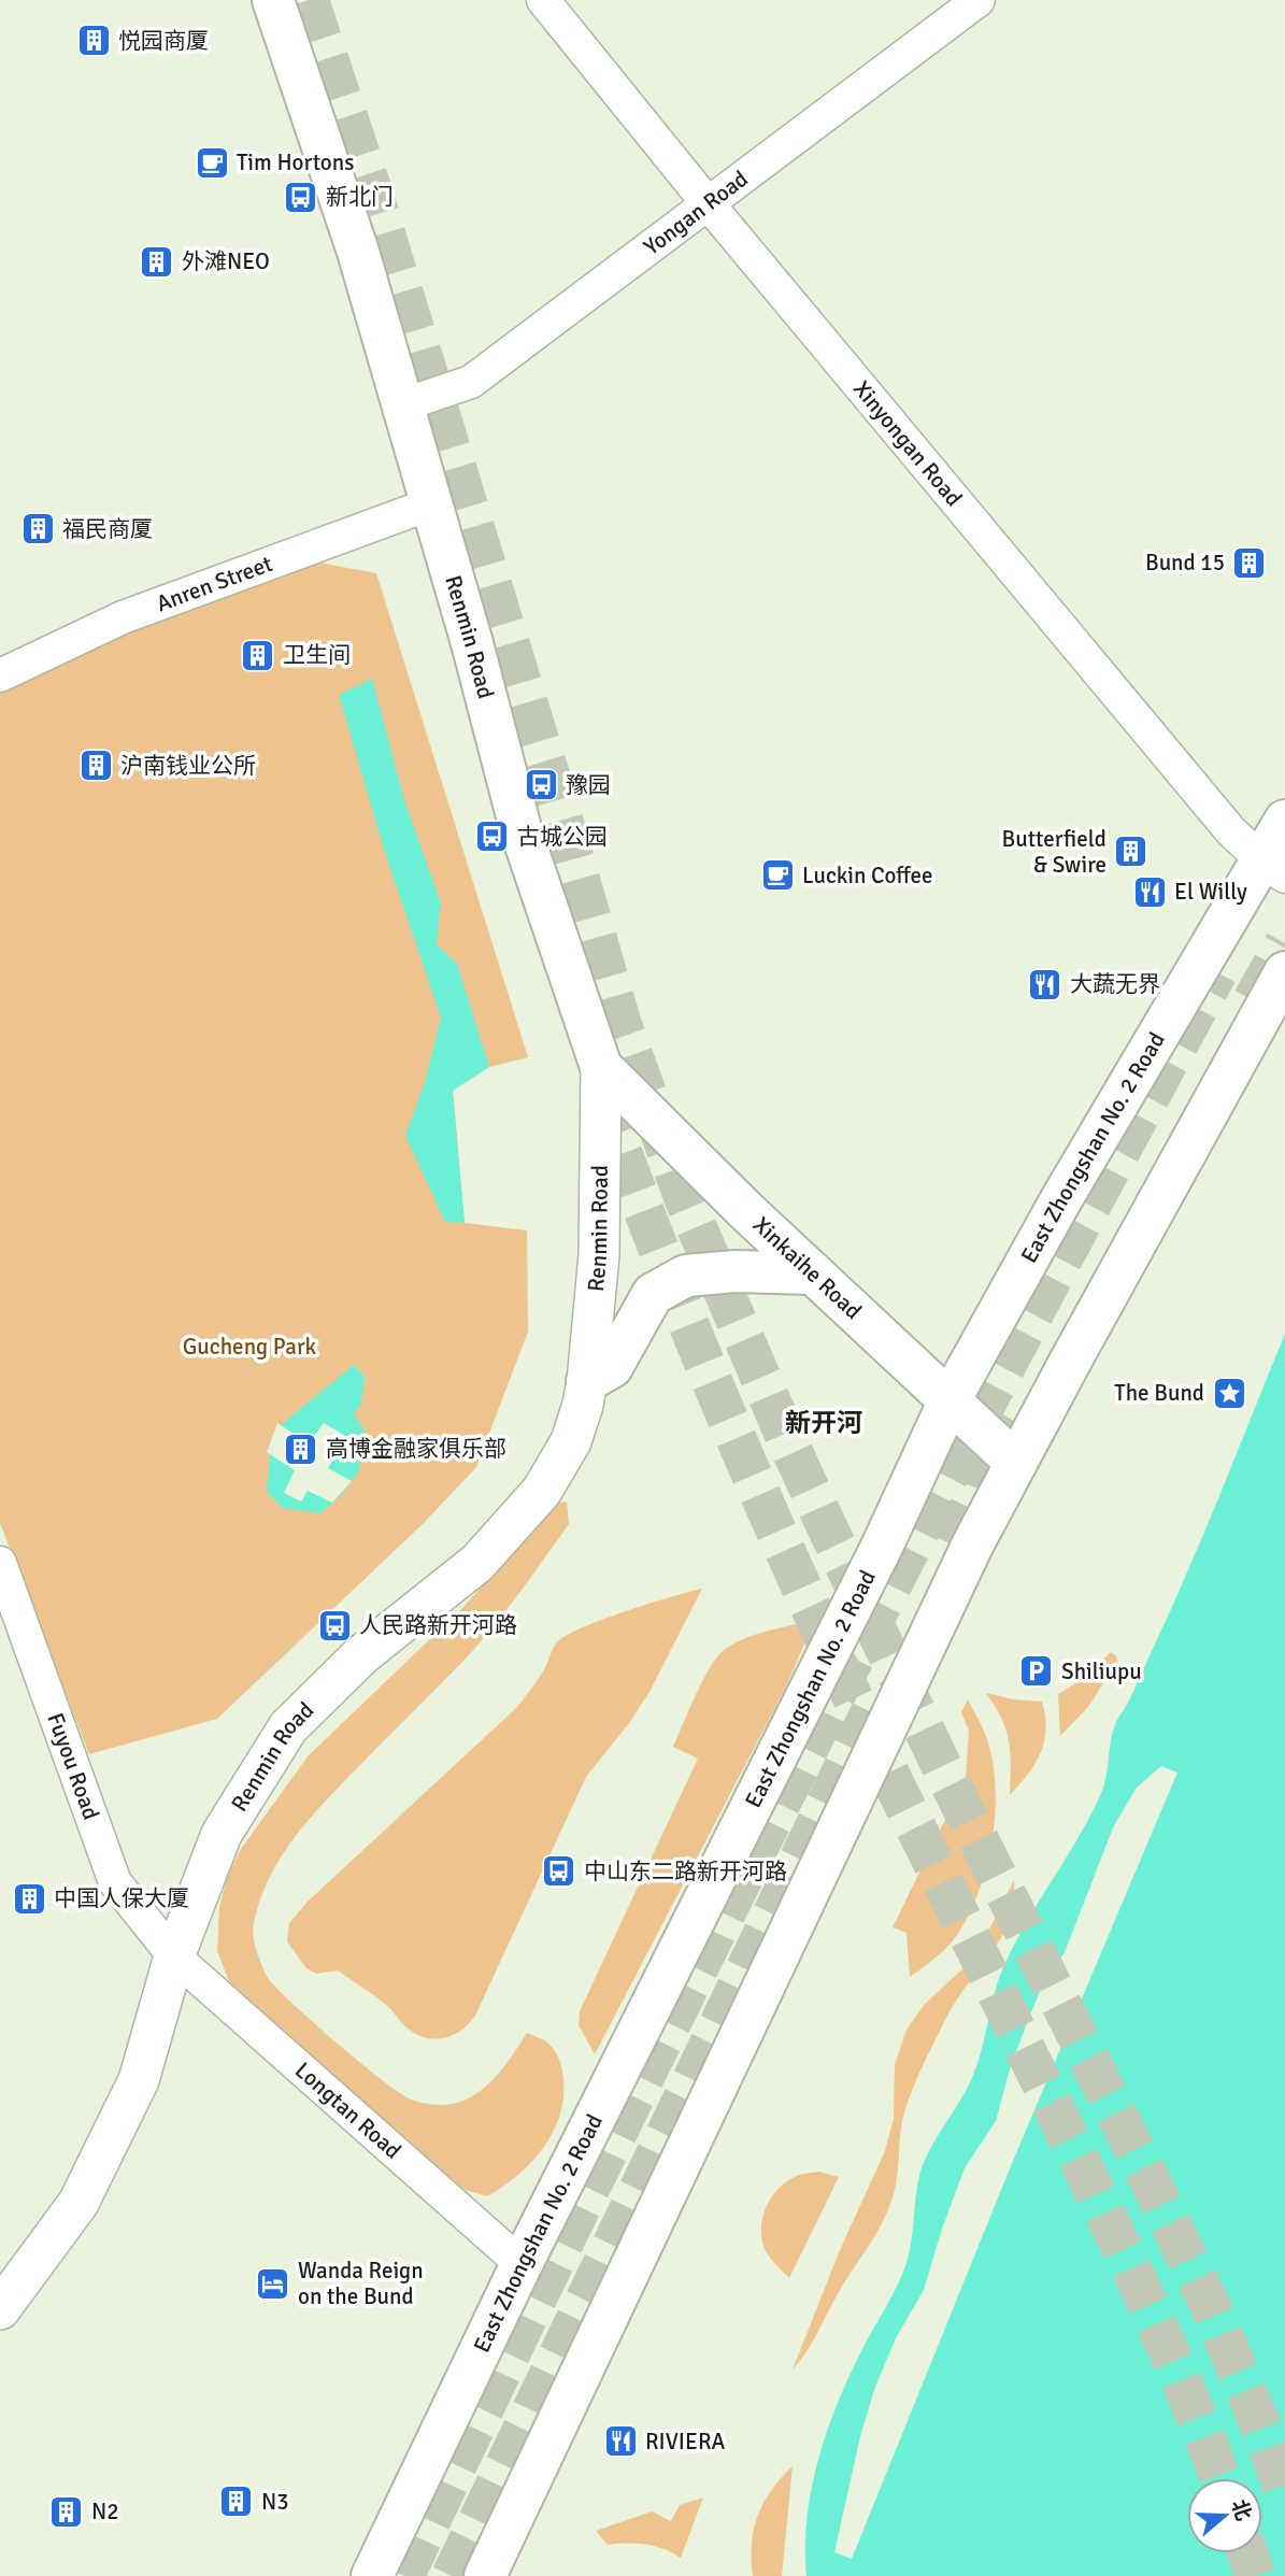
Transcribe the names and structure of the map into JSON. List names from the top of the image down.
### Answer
{
  "streets": {
    "main road": ["Renmin Road", "East Zhongshan No. 2 Road", "Xinkaihe Road"],
    "street": [
      "Yongan Road",
      "Xinyongan Road",
      "Anren Street",
      "Fuyou Road",
      "Longtan Road"
    ]
  },
  "crossings": [
    ["Yongan Road", "Xinyongan Road"],
    ["Yongan Road", "Renmin Road"],
    ["Xinyongan Road", "East Zhongshan No. 2 Road"],
    ["Anren Street", "Renmin Road"],
    ["Renmin Road", "Xinkaihe Road"],
    ["Renmin Road", "Fuyou Road"],
    ["Renmin Road", "Longtan Road"],
    ["East Zhongshan No. 2 Road", "Xinkaihe Road"],
    ["East Zhongshan No. 2 Road", "Longtan Road"],
    ["Fuyou Road", "Longtan Road"]
  ],
  "districts": ["新开河"],
  "parks": ["Gucheng Park"],
  "places": {
    "building": [
      "悦园商厦",
      "外滩NEO",
      "福民商厦",
      "Bund 15",
      "卫生间",
      "沪南钱业公所",
      "Butterfield & Swire",
      "高博金融家俱乐部",
      "中国人保大厦",
      "N3",
      "N2"
    ],
    "cafe": ["Tim Hortons", "Luckin Coffee"],
    "bus stop": [
      "新北门",
      "豫园",
      "古城公园",
      "人民路新开河路",
      "中山东二路新开河路"
    ],
    "restaurant": ["El Willy", "大蔬无界", "RIVIERA"],
    "place": ["The Bund"],
    "parking": ["Shiliupu"],
    "hotel": ["Wanda Reign on the Bund"]
  },
  "north": "right"
}
